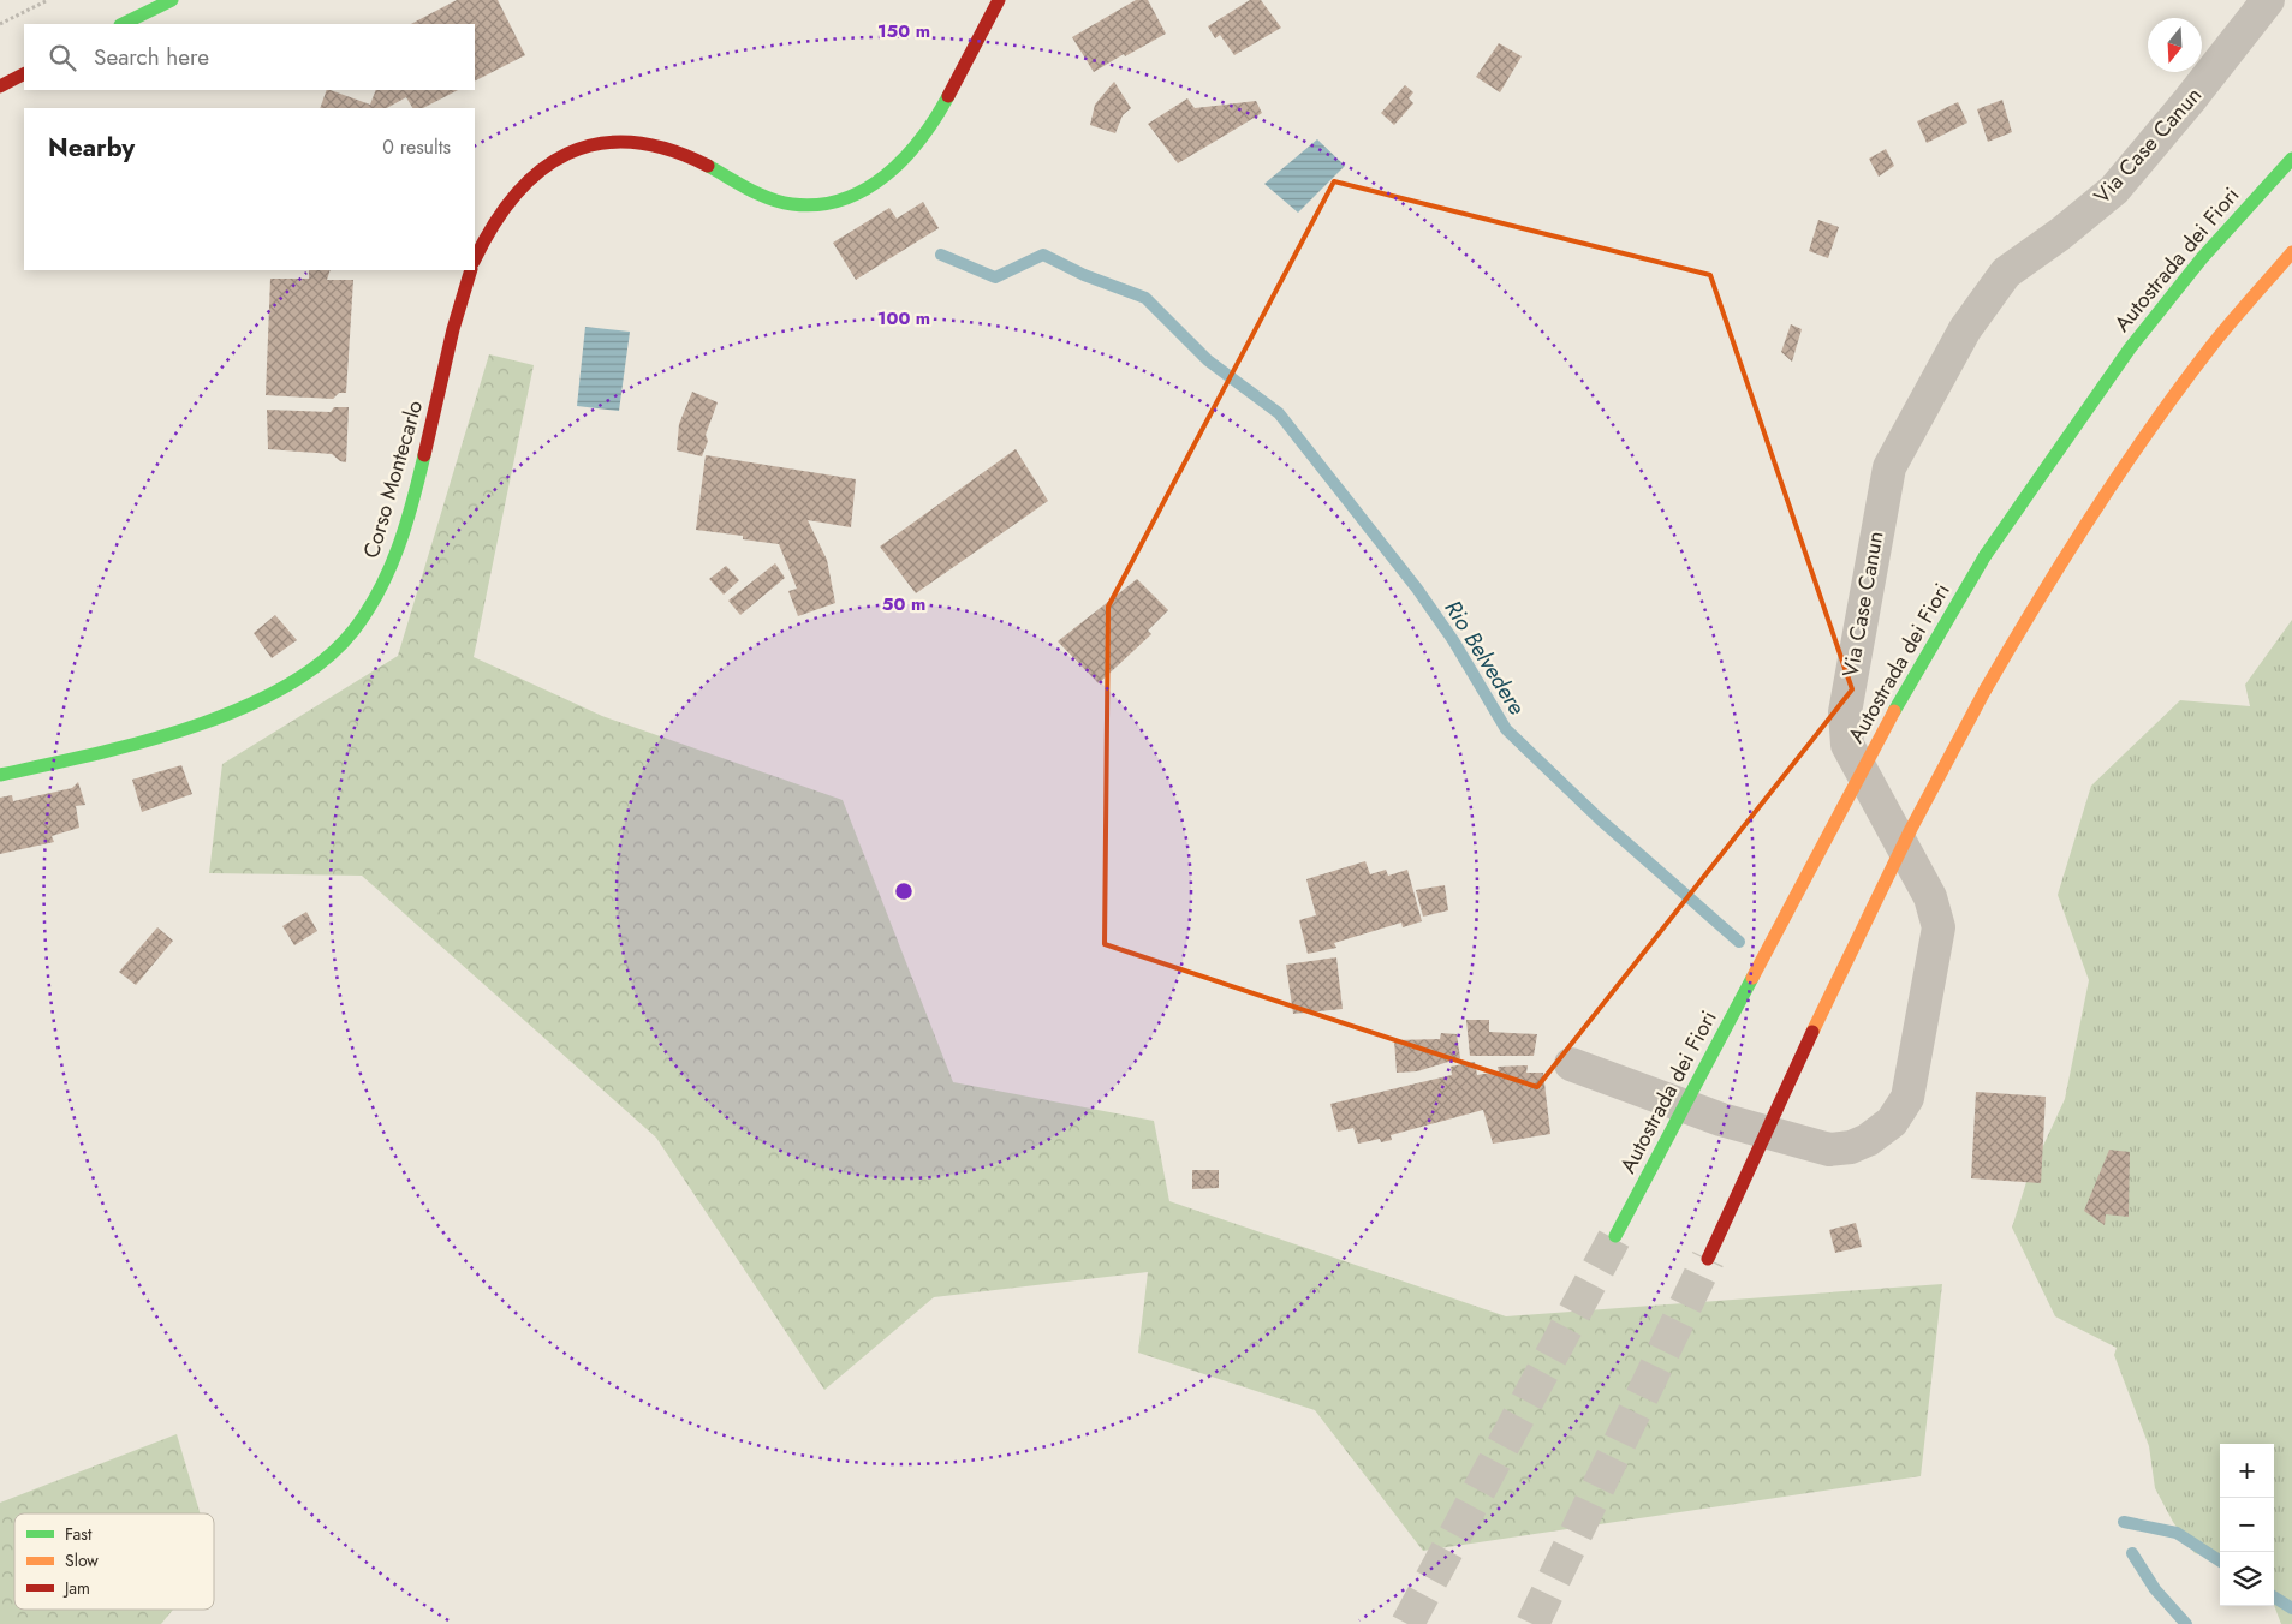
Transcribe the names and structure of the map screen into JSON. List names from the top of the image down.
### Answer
{
  "streets": {
    "main road": ["Autostrada dei Fiori", "Corso Montecarlo"],
    "street": ["Via Case Canun"]
  },
  "water": ["Rio Belvedere"],
  "legend": ["Fast", "Slow", "Jam"],
  "north": "bottom",
  "page": {
    "search": "Search here",
    "heading": ["Nearby", "0 results"],
    "map_buttons": ["+", "−"]
  },
  "rings": ["150 m", "100 m", "50 m"]
}
